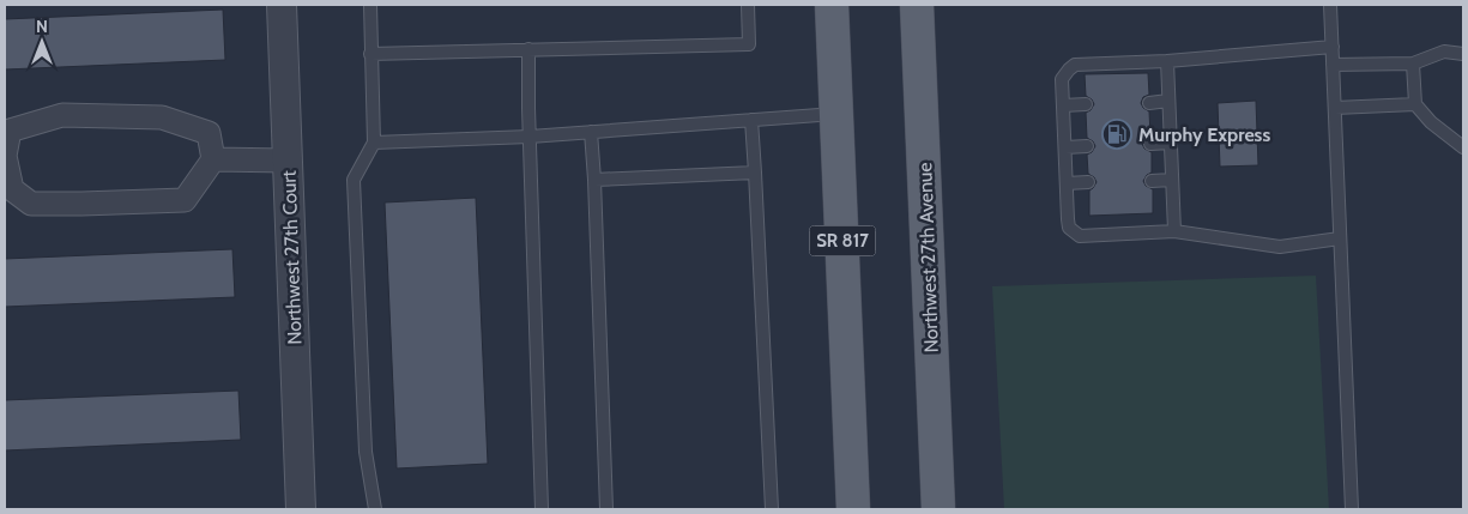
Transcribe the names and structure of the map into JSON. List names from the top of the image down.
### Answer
{
  "streets": {
    "main road": ["SR 817", "Northwest 27th Avenue"],
    "street": ["Northwest 27th Court"]
  },
  "places": {
    "fuel station": ["Murphy Express"]
  },
  "north": "top"
}
